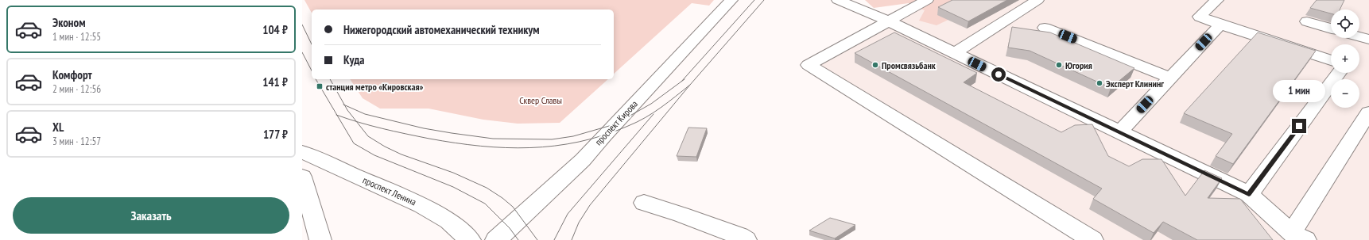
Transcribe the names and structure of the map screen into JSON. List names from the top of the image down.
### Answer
{
  "streets": {
    "street": ["проспект Кирова", "проспект Ленина"]
  },
  "parks": ["Сквер Славы"],
  "places": {
    "other": ["Промсвязьбанк", "Югория", "Эксперт Клининг"],
    "transit": ["станция метро «Кировская»"]
  },
  "page": {
    "list": [
      {
        "name": "Эконом",
        "note": "1 мин · 12:55",
        "value": "104 ₽"
      },
      {
        "name": "Комфорт",
        "note": "2 мин · 12:56",
        "value": "141 ₽"
      },
      {
        "name": "XL",
        "note": "3 мин · 12:57",
        "value": "177 ₽"
      }
    ],
    "map_buttons": ["+", "−"],
    "banner": ["Нижегородский автомеханический техникум", "Куда"],
    "bubble": "1 мин",
    "buttons": "Заказать"
  }
}
